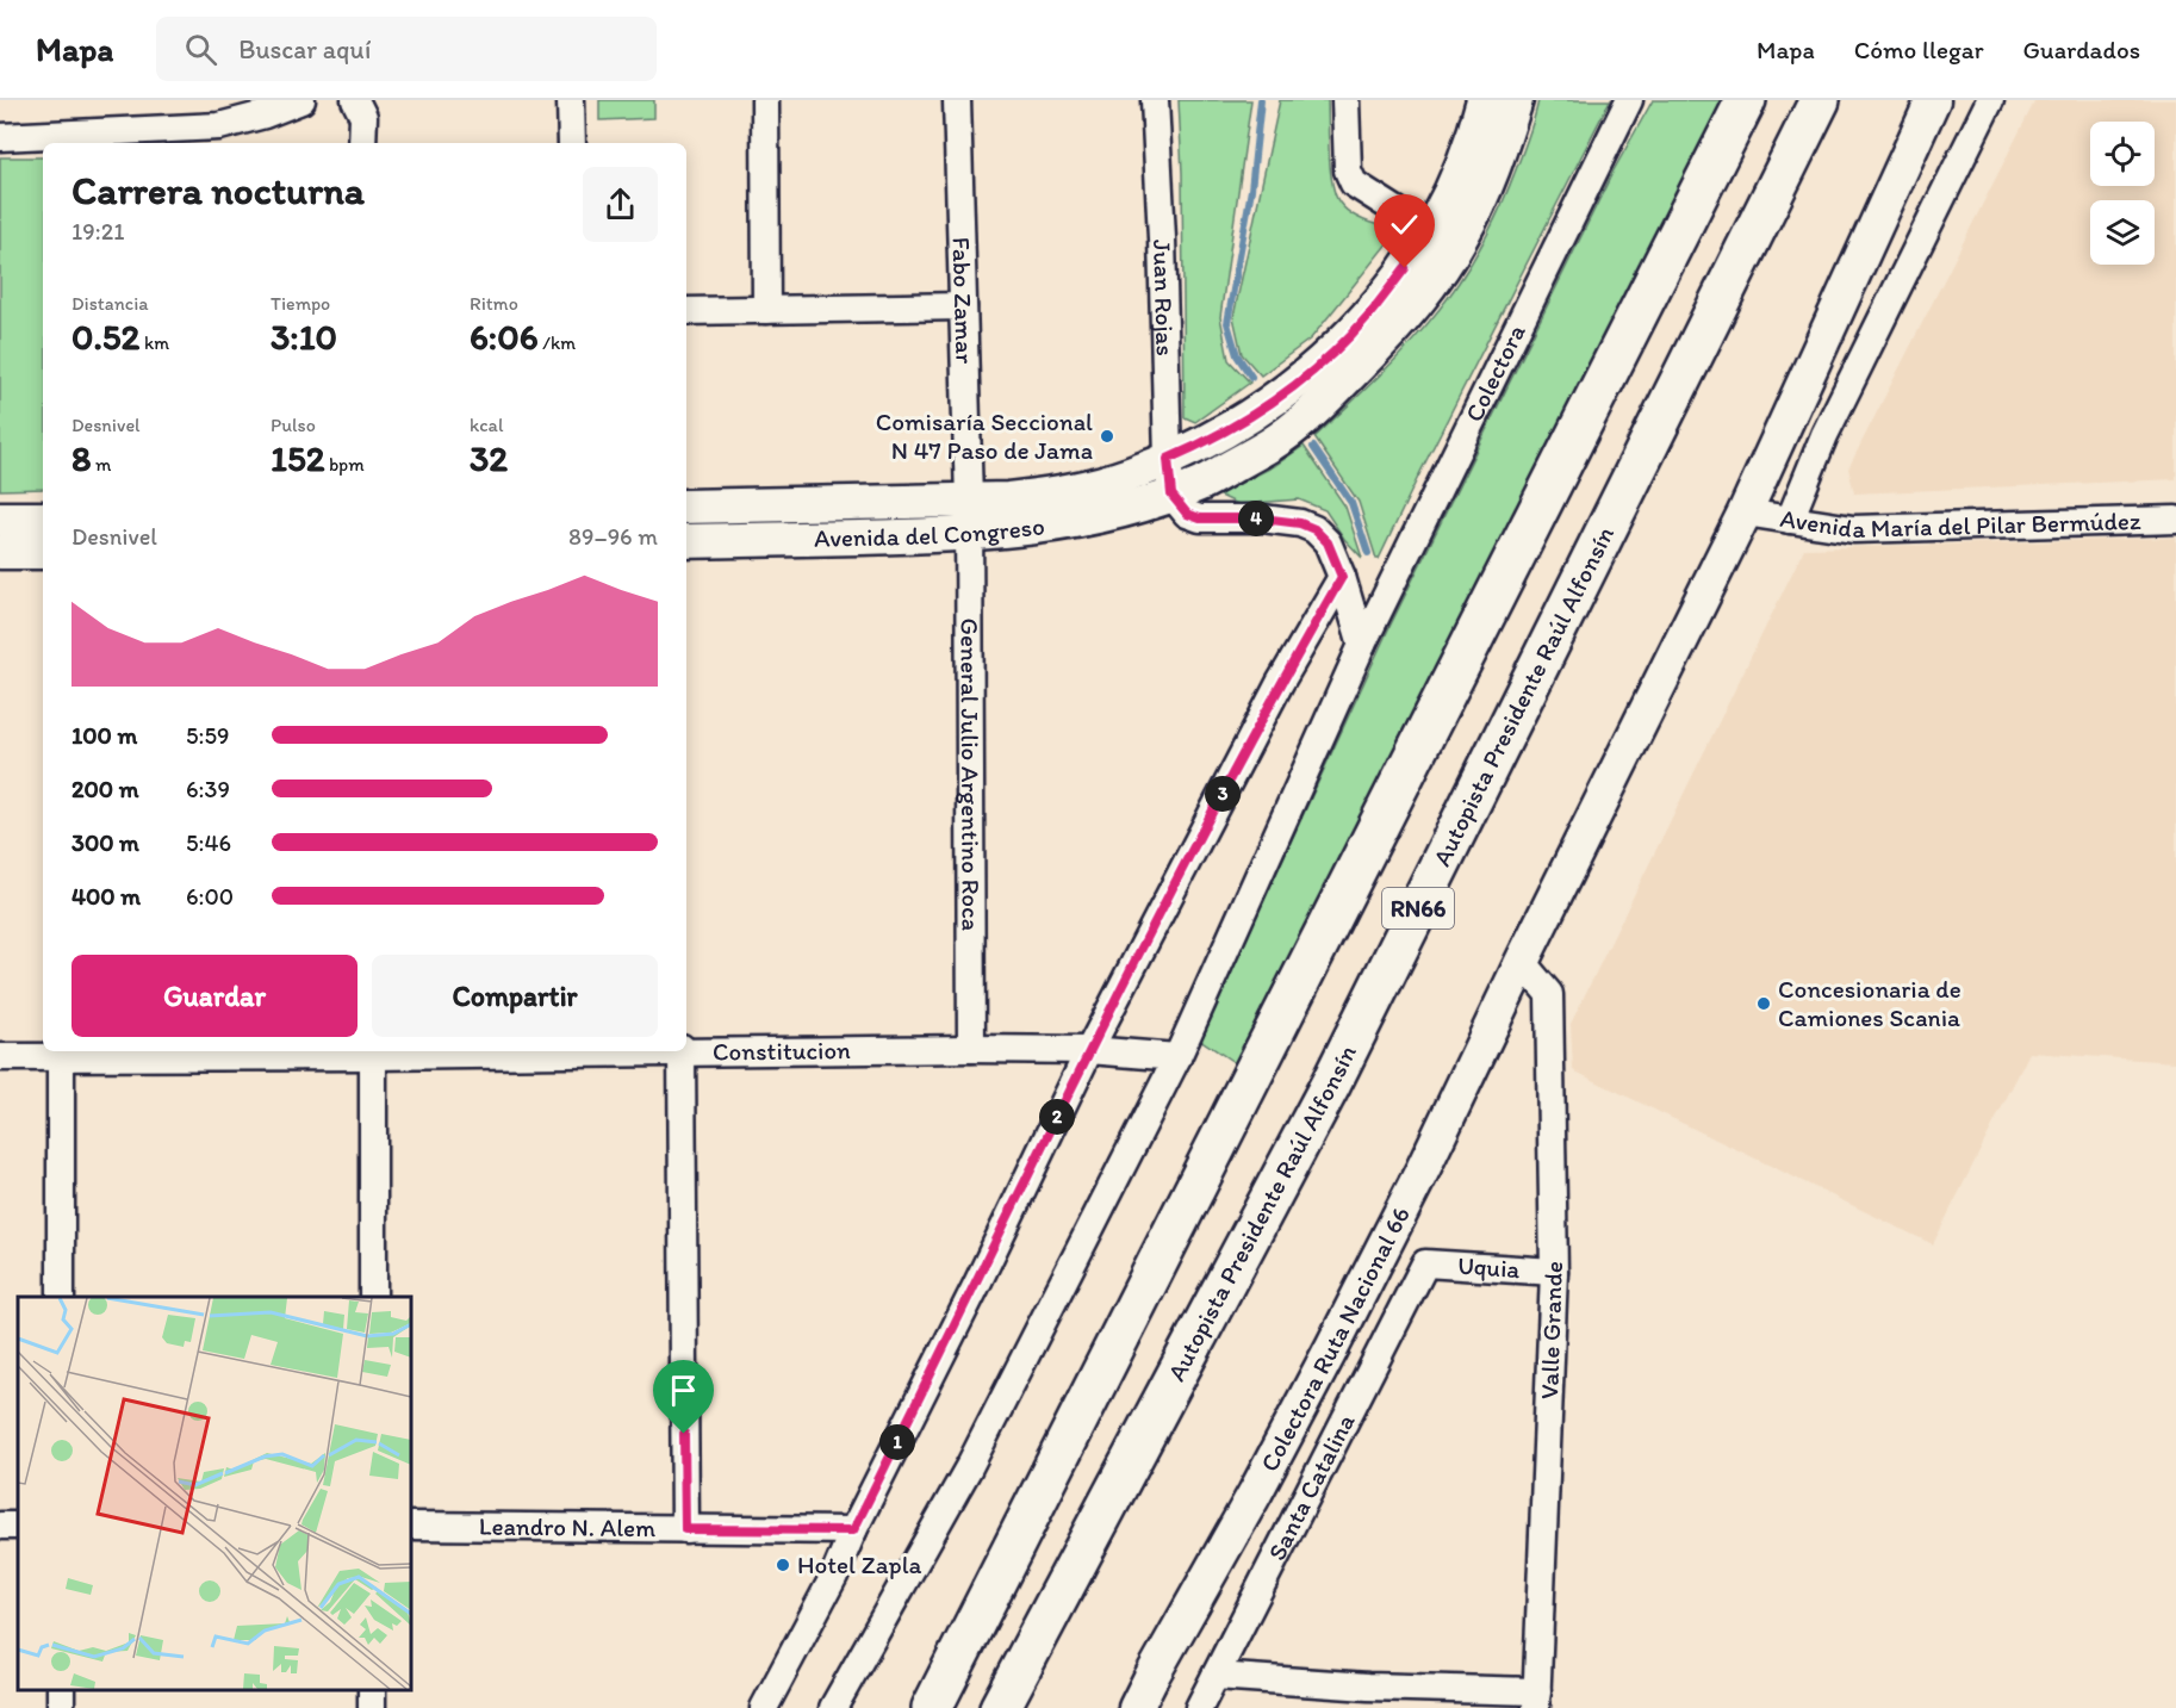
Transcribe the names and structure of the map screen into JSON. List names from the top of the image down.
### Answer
{
  "streets": {
    "highway": ["Autopista Presidente Raúl Alfonsín", "RN66"],
    "main road": ["Avenida del Congreso", "Colectora Ruta Nacional 66"],
    "street": [
      "Juan Rojas",
      "Fabo Zamar",
      "Colectora",
      "Avenida María del Pilar Bermúdez",
      "General Julio Argentino Roca",
      "Constitucion",
      "Uquia",
      "Valle Grande",
      "Santa Catalina",
      "Leandro N. Alem"
    ]
  },
  "crossings": [
    ["Juan Rojas", "Avenida del Congreso"],
    ["Fabo Zamar", "Avenida del Congreso"],
    ["Fabo Zamar", "General Julio Argentino Roca"],
    ["Colectora", "Constitucion"],
    ["Avenida María del Pilar Bermúdez", "Colectora Ruta Nacional 66"],
    ["Avenida del Congreso", "General Julio Argentino Roca"],
    ["General Julio Argentino Roca", "Constitucion"],
    ["Uquia", "Valle Grande"],
    ["Uquia", "Santa Catalina"],
    ["Valle Grande", "Colectora Ruta Nacional 66"]
  ],
  "places": ["Comisaría Seccional N 47 Paso de Jama", "Concesionaria de Camiones Scania", "Hotel Zapla"],
  "page": {
    "header": "Mapa",
    "search": "Buscar aquí",
    "nav": ["Mapa", "Cómo llegar", "Guardados"],
    "heading": ["Carrera nocturna", "19:21"],
    "stats": [
      ["Distancia", "0.52 km"],
      ["Tiempo", "3:10"],
      ["Ritmo", "6:06 /km"],
      ["Desnivel", "8 m"],
      ["Pulso", "152 bpm"],
      ["kcal", "32"]
    ],
    "pins": [
      "4",
      "3",
      "2",
      "1"
    ],
    "chart": ["Desnivel", "89–96 m"],
    "list": [
      {
        "name": "100 m",
        "note": "5:59"
      },
      {
        "name": "200 m",
        "note": "6:39"
      },
      {
        "name": "300 m",
        "note": "5:46"
      },
      {
        "name": "400 m",
        "note": "6:00"
      }
    ],
    "buttons": ["Guardar", "Compartir"]
  }
}
